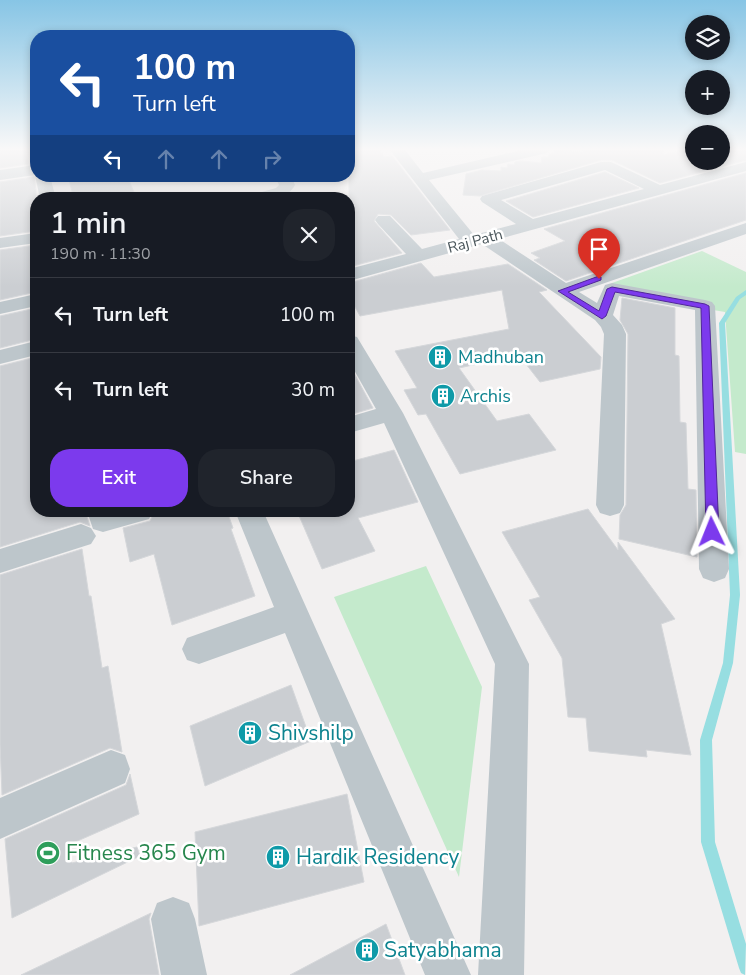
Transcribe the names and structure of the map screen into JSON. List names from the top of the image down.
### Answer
{
  "streets": {
    "street": ["Raj Path"]
  },
  "places": {
    "building": [
      "Madhuban",
      "Archis",
      "Shivshilp",
      "Hardik Residency",
      "Satyabhama"
    ],
    "sports": ["Fitness 365 Gym"]
  },
  "page": {
    "map_buttons": ["+", "−"],
    "turn": ["100 m", "Turn left"],
    "heading": ["1 min", "190 m · 11:30"],
    "list": [
      {
        "name": "Turn left",
        "value": "100 m"
      },
      {
        "name": "Turn left",
        "value": "30 m"
      }
    ],
    "buttons": ["Exit", "Share"]
  }
}
